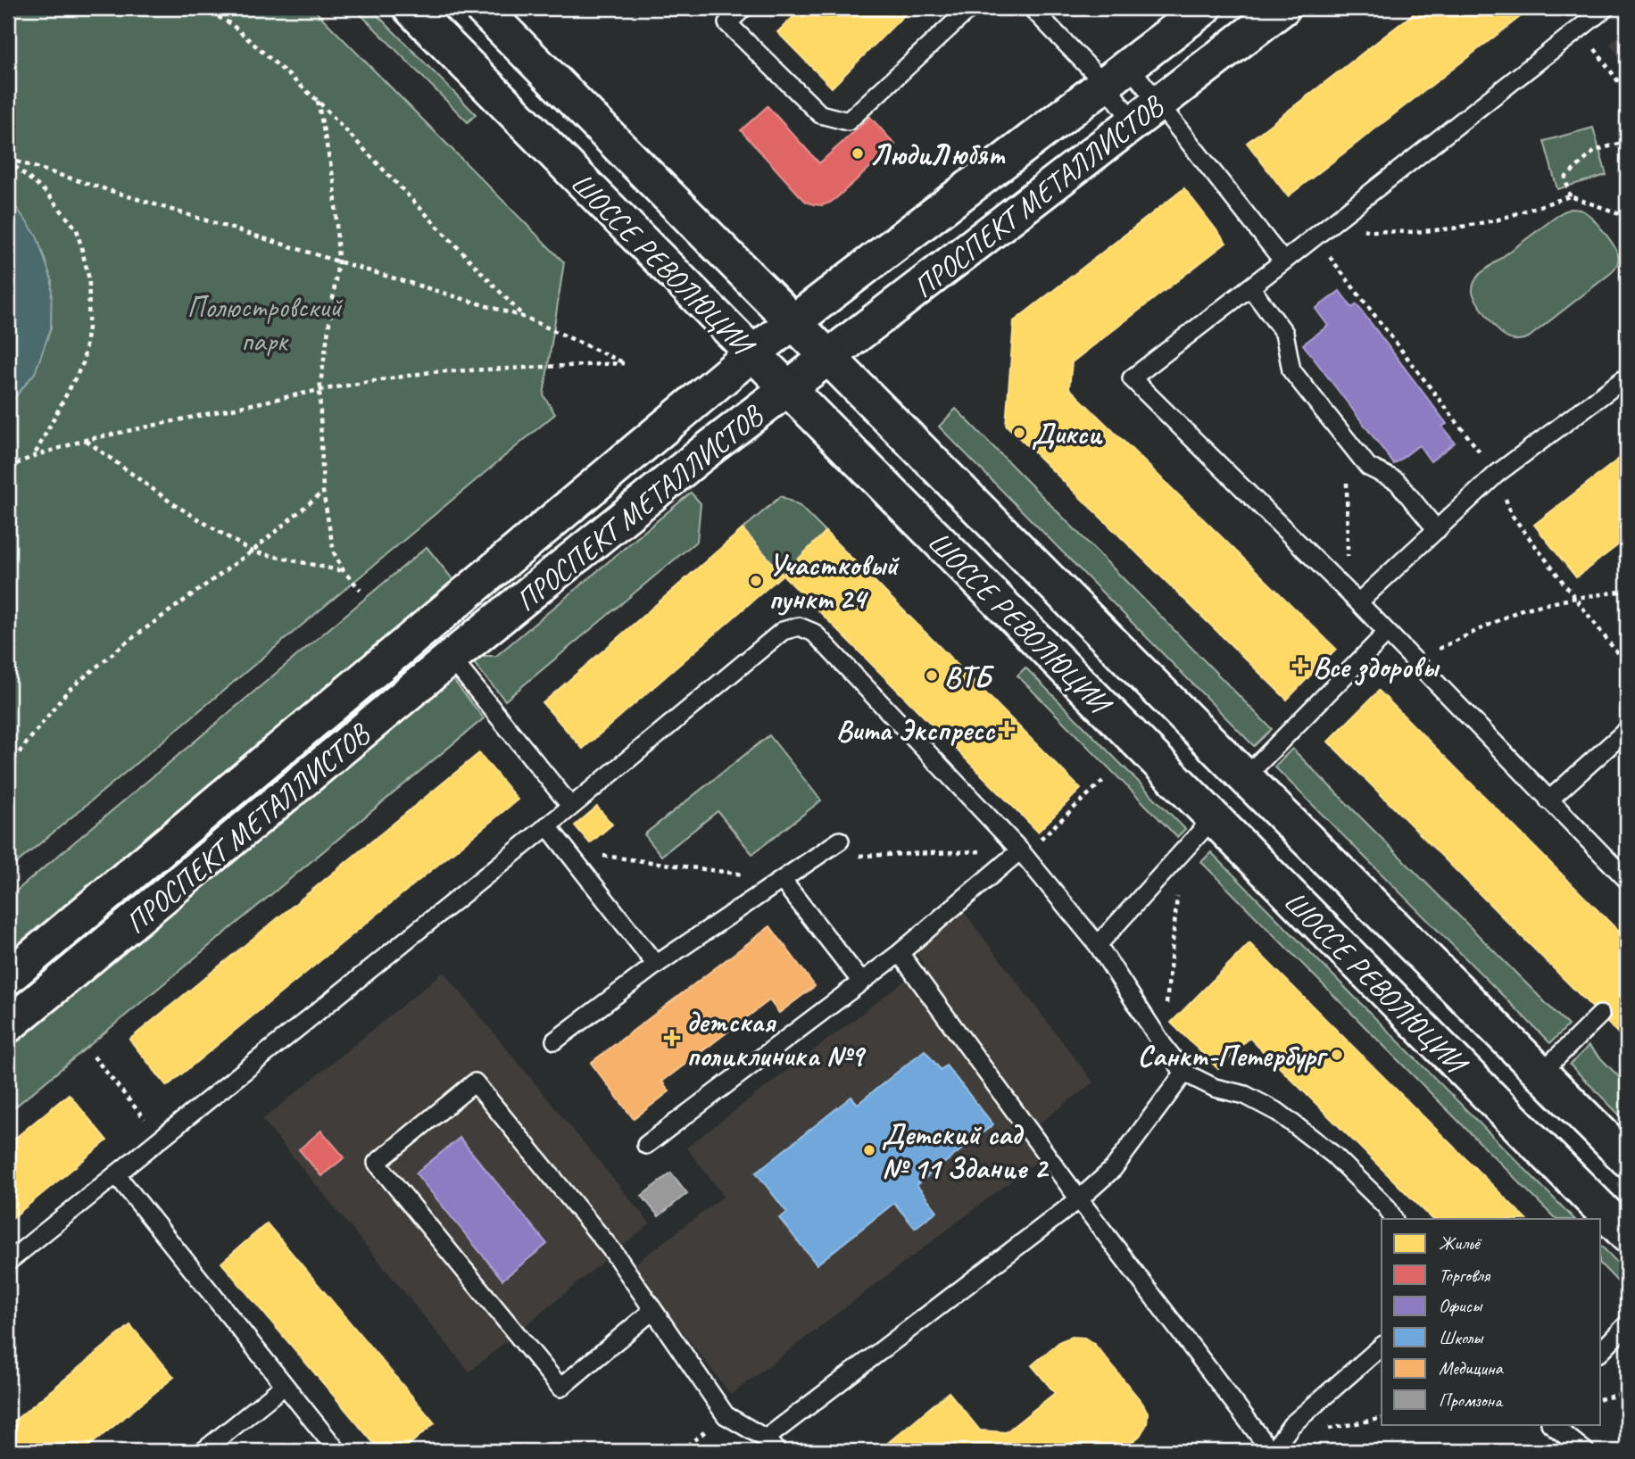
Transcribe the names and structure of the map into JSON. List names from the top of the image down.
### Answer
{
  "streets": {
    "main road": ["ПРОСПЕКТ МЕТАЛЛИСТОВ", "ШОССЕ РЕВОЛЮЦИИ"]
  },
  "crossings": [
    ["ПРОСПЕКТ МЕТАЛЛИСТОВ", "ШОССЕ РЕВОЛЮЦИИ"]
  ],
  "parks": ["Полюстровский парк"],
  "places": {
    "other": [
      "ЛюдиЛюбят",
      "Дикси",
      "Участковый пункт 24",
      "ВТБ",
      "Санкт-Петербург",
      "Детский сад № 11 Здание 2"
    ],
    "health": ["Все здоровы", "Вита Экспресс", "детская поликлиника №9"]
  },
  "legend": [
    "Жильё",
    "Торговля",
    "Офисы",
    "Школы",
    "Медицина",
    "Промзона"
  ]
}
